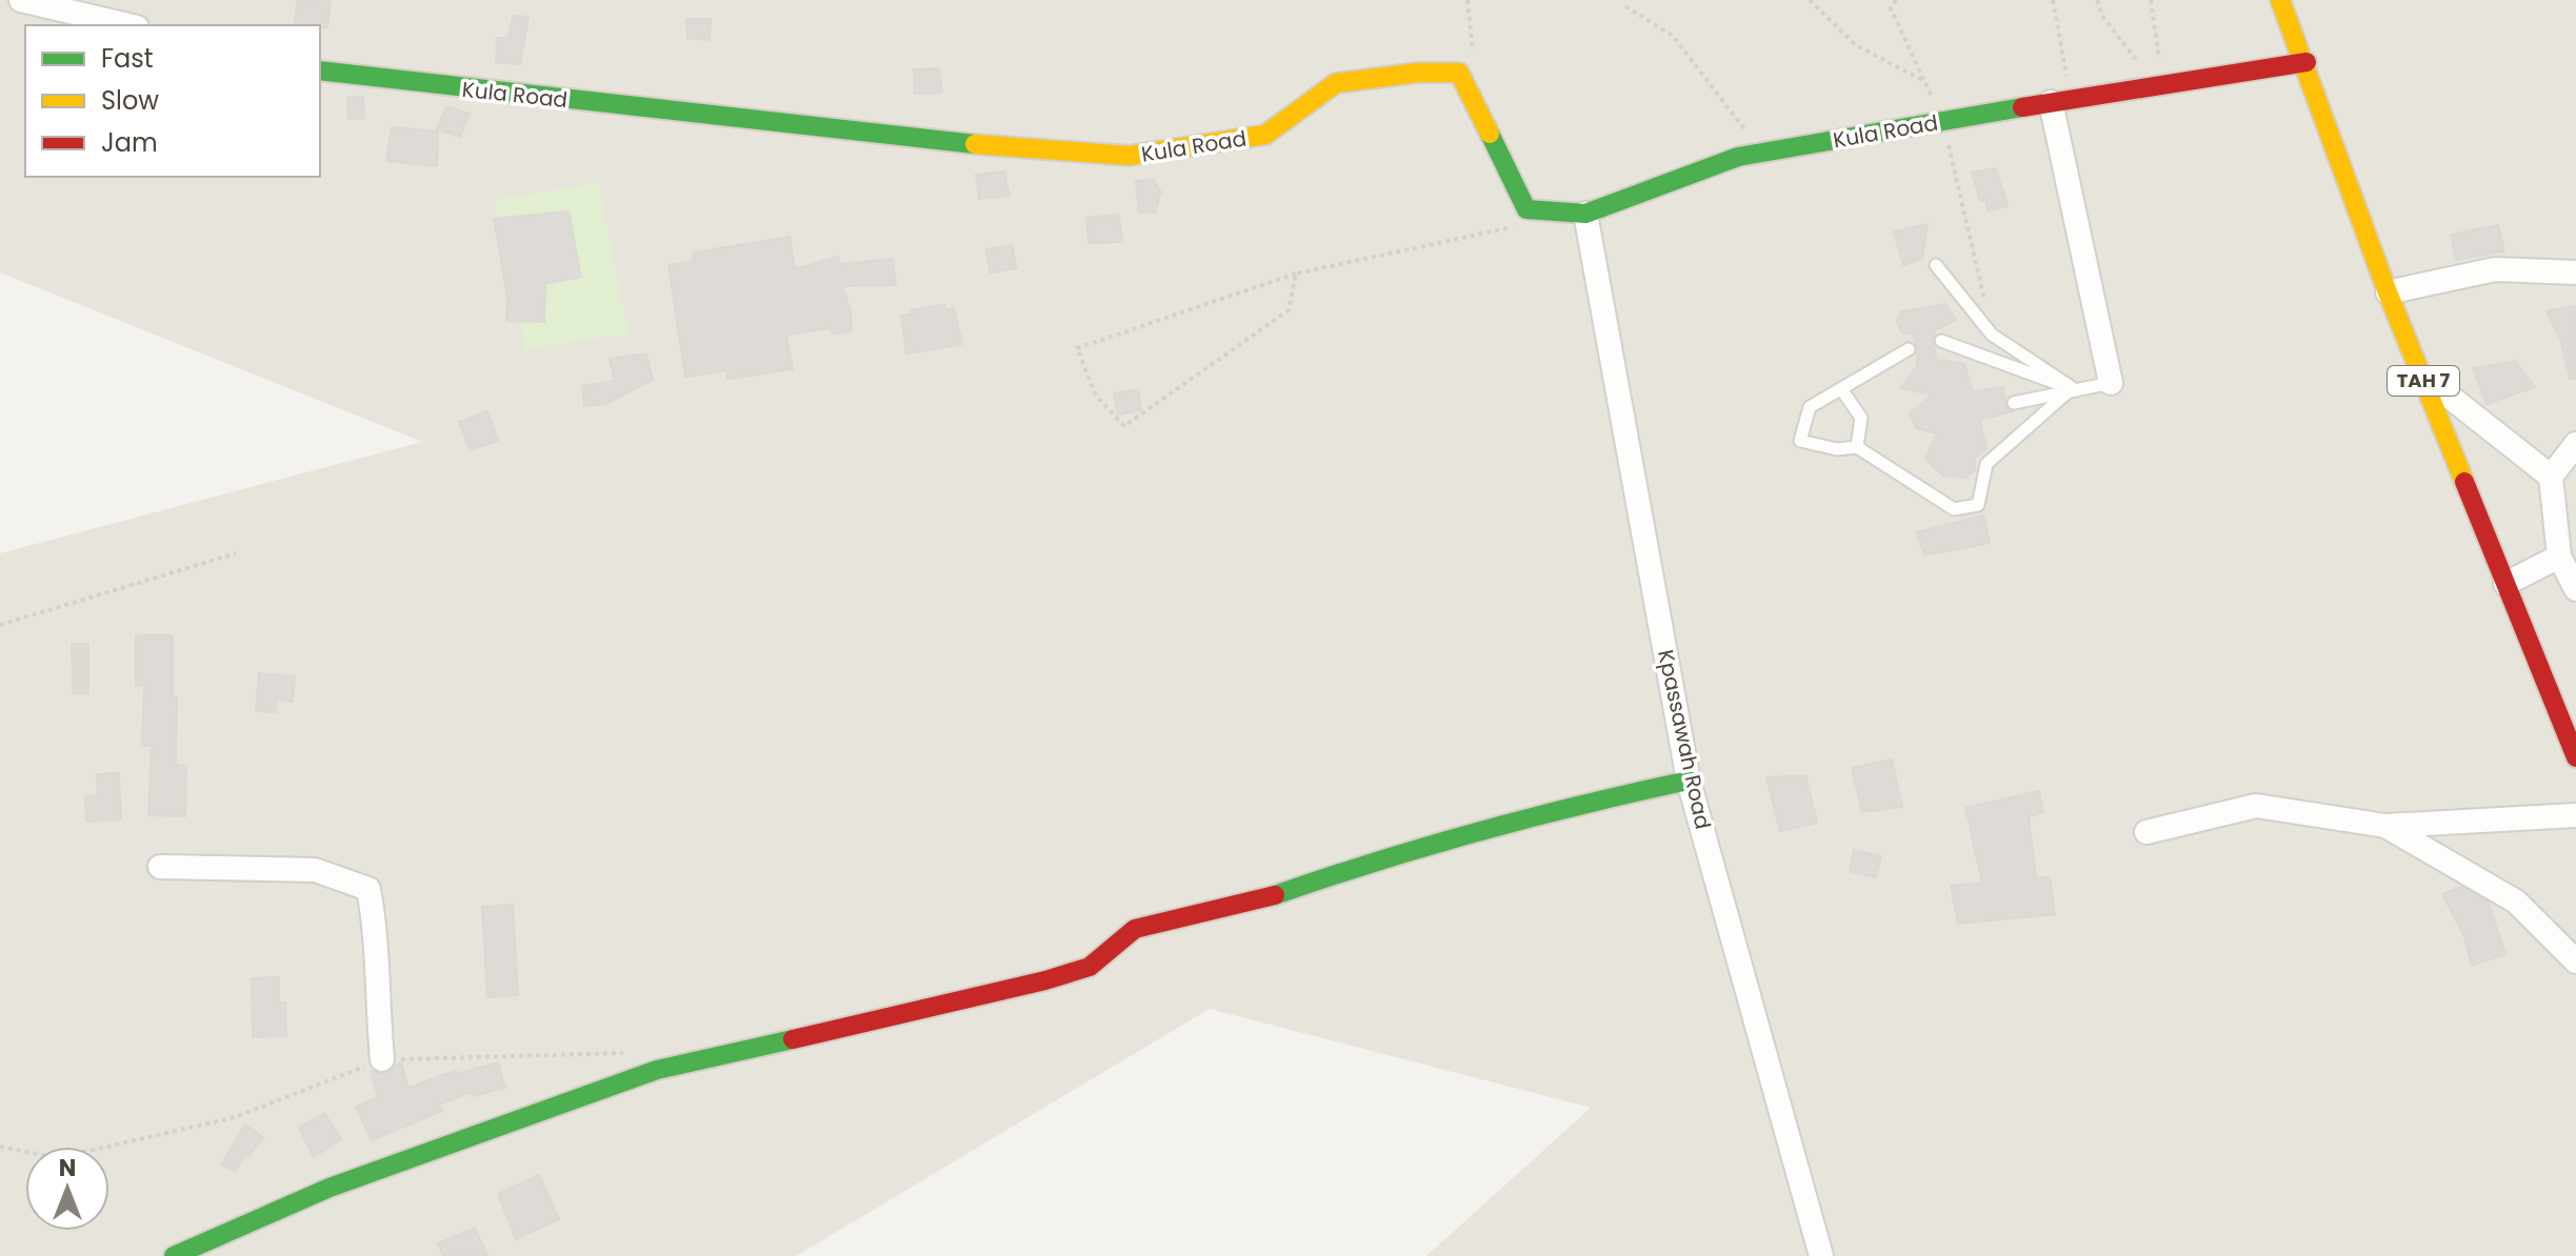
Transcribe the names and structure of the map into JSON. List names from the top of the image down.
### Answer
{
  "streets": {
    "main road": ["Kula Road", "TAH 7"],
    "street": ["Kpassawah Road"]
  },
  "crossings": [
    ["Kula Road", "TAH 7"],
    ["Kula Road", "Kpassawah Road"]
  ],
  "legend": ["Fast", "Slow", "Jam"],
  "north": "top"
}
